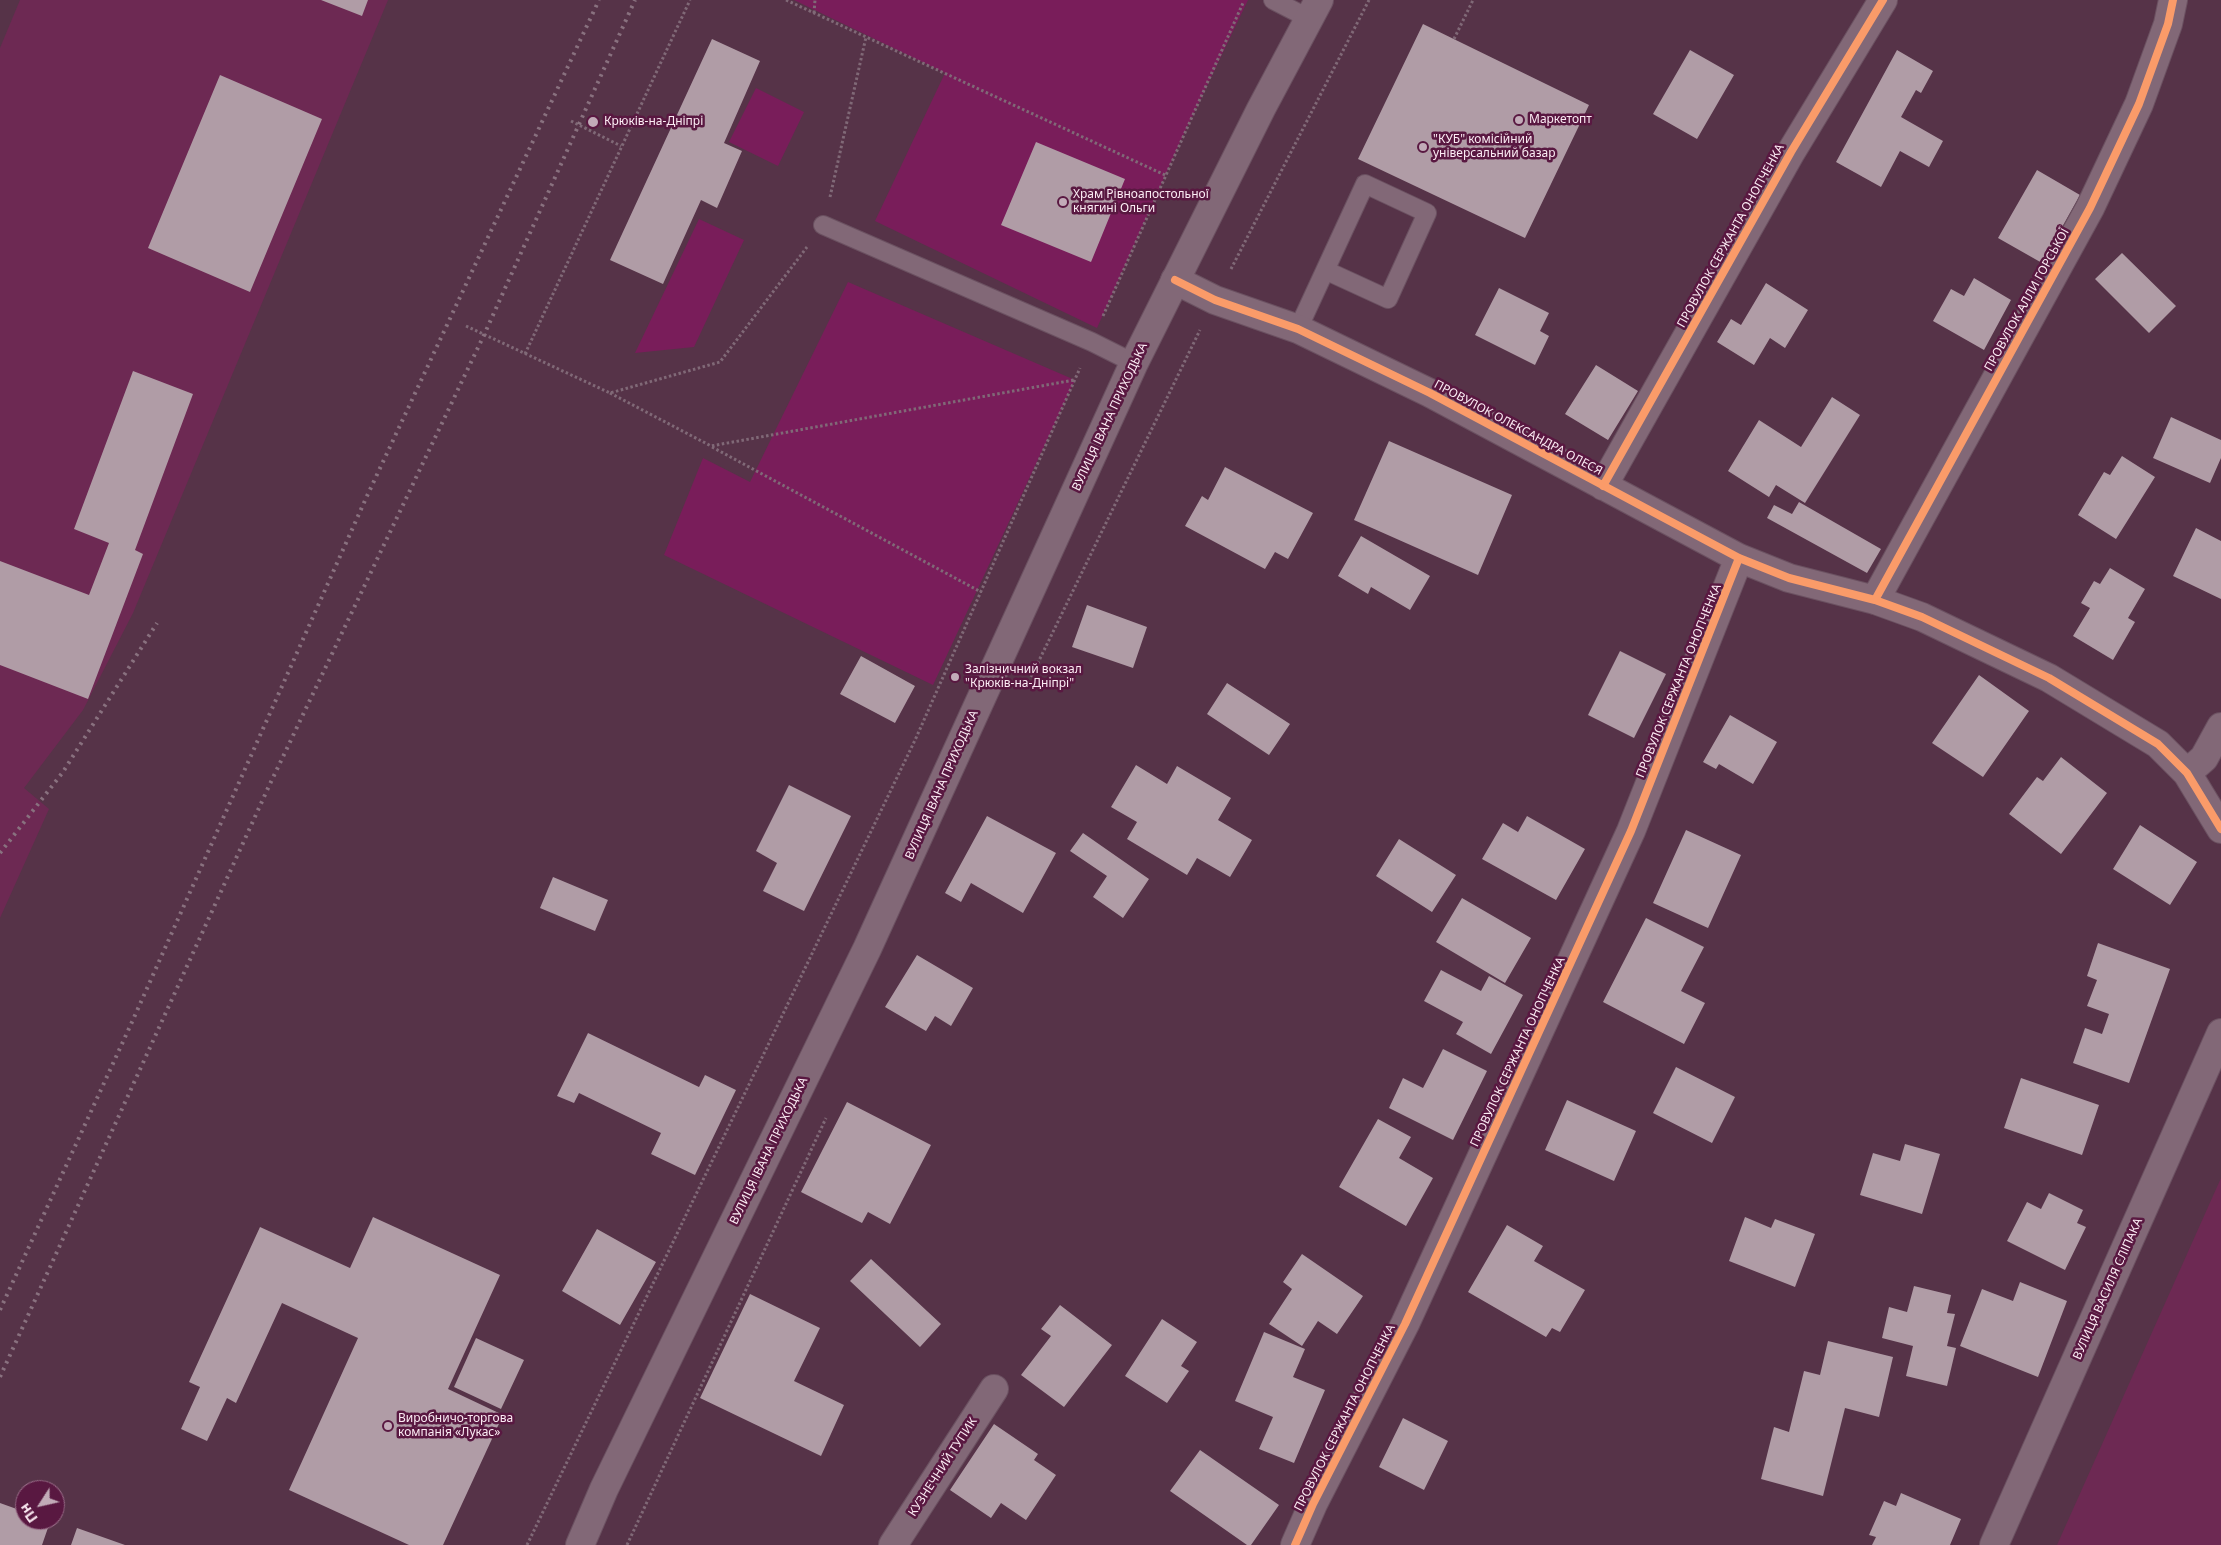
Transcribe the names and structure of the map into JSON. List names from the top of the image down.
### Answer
{
  "streets": {
    "street": [
      "ПРОВУЛОК СЕРЖАНТА ОНОПЧЕНКА",
      "ПРОВУЛОК АЛЛИ ГОРСЬКОЇ",
      "ВУЛИЦЯ ІВАНА ПРИХОДЬКА",
      "ПРОВУЛОК ОЛЕКСАНДРА ОЛЕСЯ",
      "ВУЛИЦЯ ВАСИЛЯ СЛІПАКА",
      "КУЗНЕЧНИЙ ТУПИК"
    ]
  },
  "crossings": [
    ["ПРОВУЛОК СЕРЖАНТА ОНОПЧЕНКА", "ПРОВУЛОК ОЛЕКСАНДРА ОЛЕСЯ"],
    ["ПРОВУЛОК АЛЛИ ГОРСЬКОЇ", "ПРОВУЛОК ОЛЕКСАНДРА ОЛЕСЯ"],
    ["ВУЛИЦЯ ІВАНА ПРИХОДЬКА", "ПРОВУЛОК ОЛЕКСАНДРА ОЛЕСЯ"]
  ],
  "places": [
    "Маркетопт",
    "Крюків-на-Дніпрі",
    "\"КУБ\" комісійний універсальний базар",
    "Храм Рівноапостольної княгині Ольги",
    "Залізничний вокзал \"Крюкiв-на-Днiпрi\"",
    "Виробничо-торгова компанія «Лукас»"
  ],
  "north": "bottom left"
}
